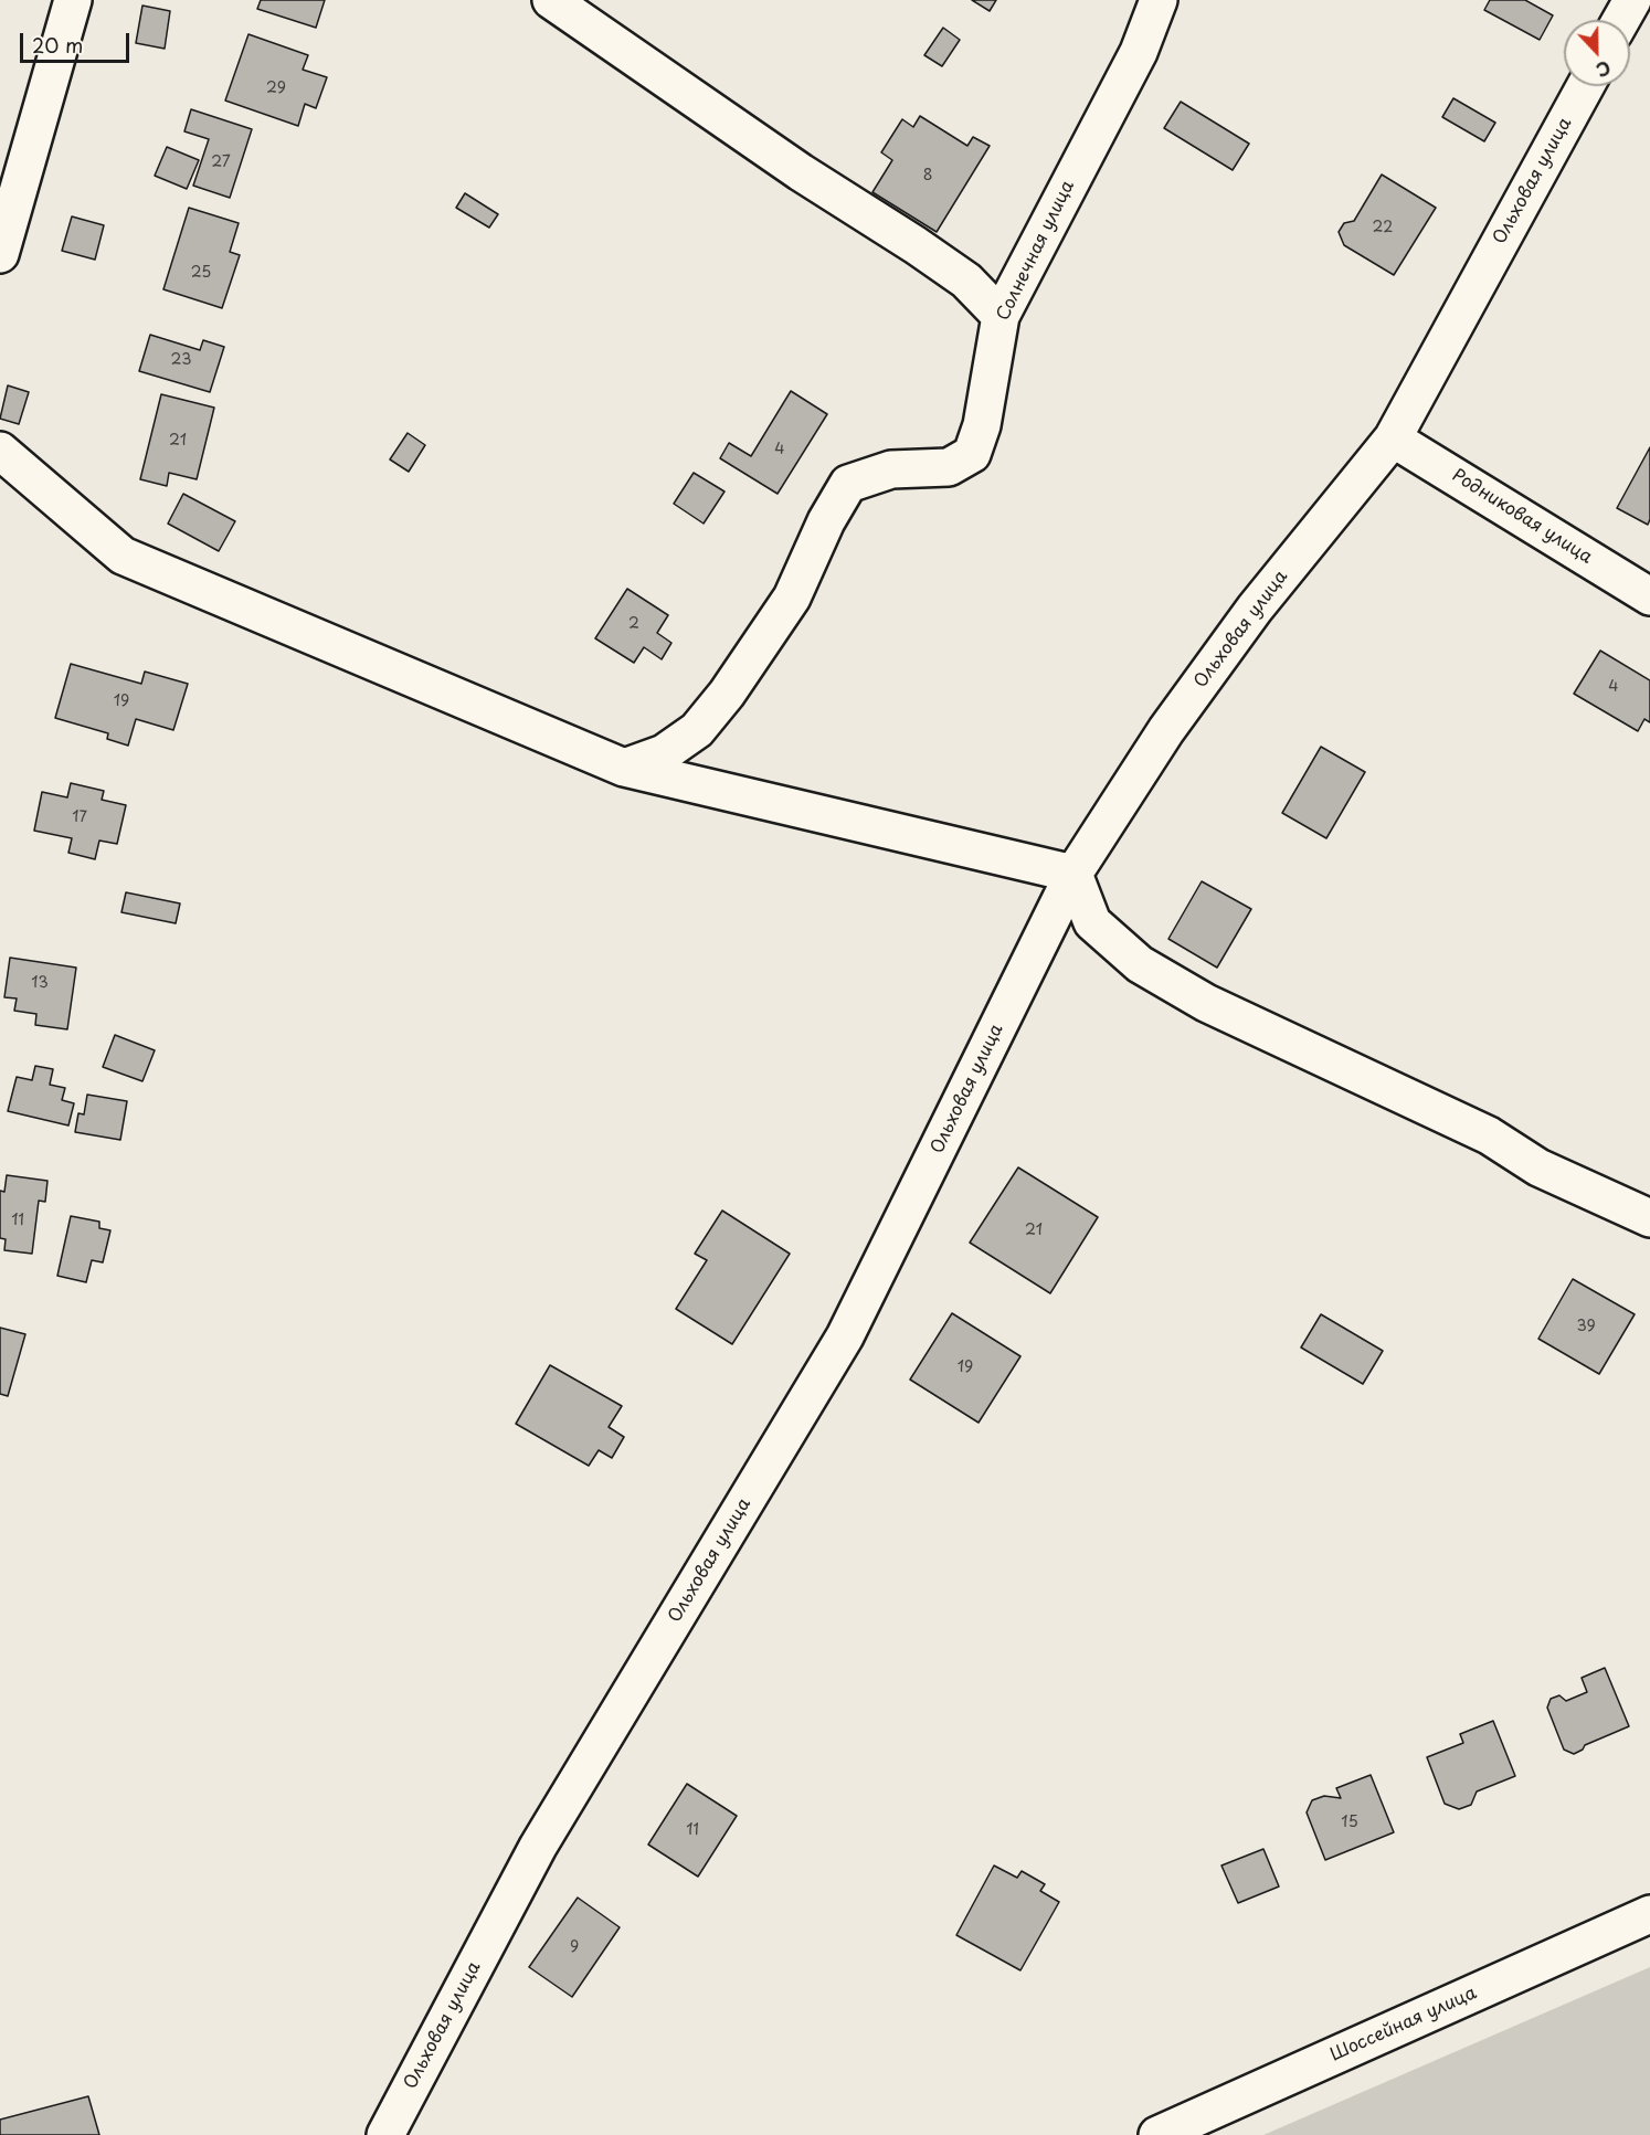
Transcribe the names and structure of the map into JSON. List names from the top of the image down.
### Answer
{
  "streets": {
    "street": [
      "Ольховая улица",
      "Солнечная улица",
      "Родниковая улица",
      "Шоссейная улица"
    ]
  },
  "crossings": [
    ["Ольховая улица", "Родниковая улица"]
  ],
  "house_numbers": [
    "29",
    "27",
    "8",
    "22",
    "25",
    "23",
    "21",
    "4",
    "2",
    "4",
    "19",
    "17",
    "13",
    "11",
    "21",
    "39",
    "19",
    "15",
    "11",
    "9"
  ],
  "scale_bar": "20 m",
  "north": "bottom"
}
